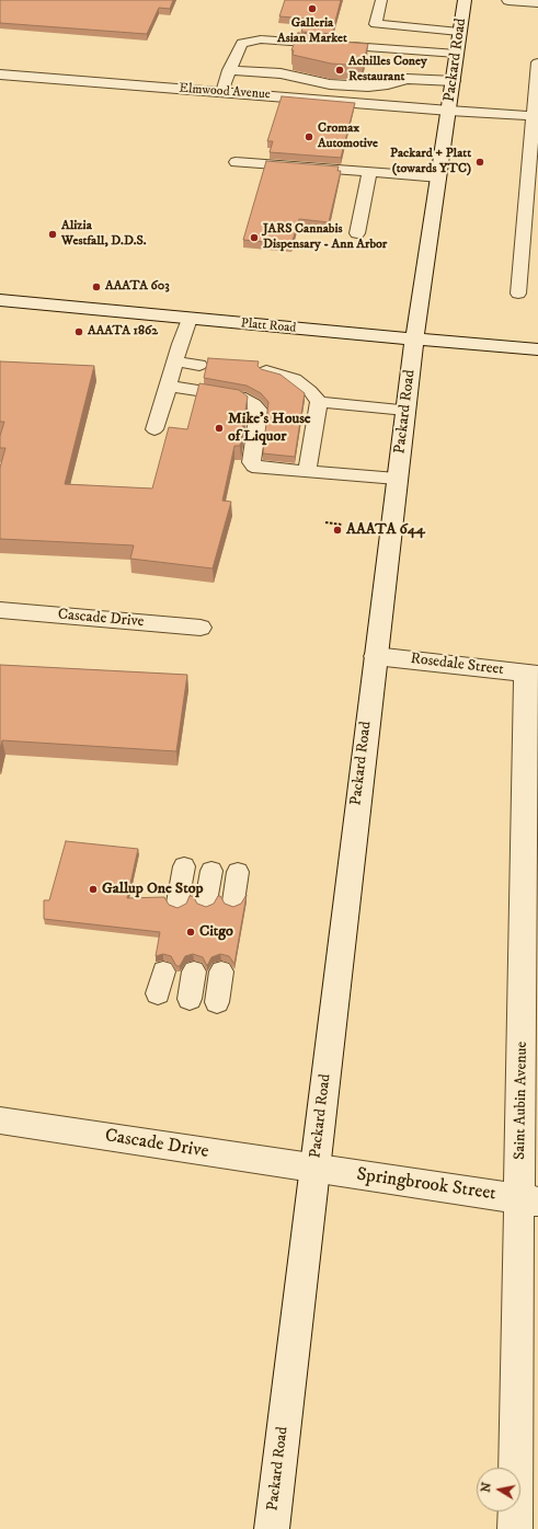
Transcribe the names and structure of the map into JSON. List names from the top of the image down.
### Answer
{
  "streets": {
    "main road": [
      "Packard Road",
      "Elmwood Avenue",
      "Platt Road",
      "Cascade Drive",
      "Rosedale Street",
      "Saint Aubin Avenue",
      "Springbrook Street"
    ]
  },
  "crossings": [
    ["Packard Road", "Elmwood Avenue"],
    ["Packard Road", "Platt Road"],
    ["Packard Road", "Cascade Drive"],
    ["Packard Road", "Rosedale Street"],
    ["Packard Road", "Springbrook Street"],
    ["Cascade Drive", "Springbrook Street"],
    ["Rosedale Street", "Saint Aubin Avenue"],
    ["Saint Aubin Avenue", "Springbrook Street"]
  ],
  "places": [
    "Galleria Asian Market",
    "Achilles Coney Restaurant",
    "Cromax Automotive",
    "Packard + Platt (towards YTC)",
    "Alizia Westfall, D.D.S.",
    "JARS Cannabis Dispensary - Ann Arbor",
    "AAATA 603",
    "AAATA 1862",
    "Mike's House of Liquor",
    "AAATA 644",
    "Gallup One Stop",
    "Citgo"
  ],
  "north": "left"
}
